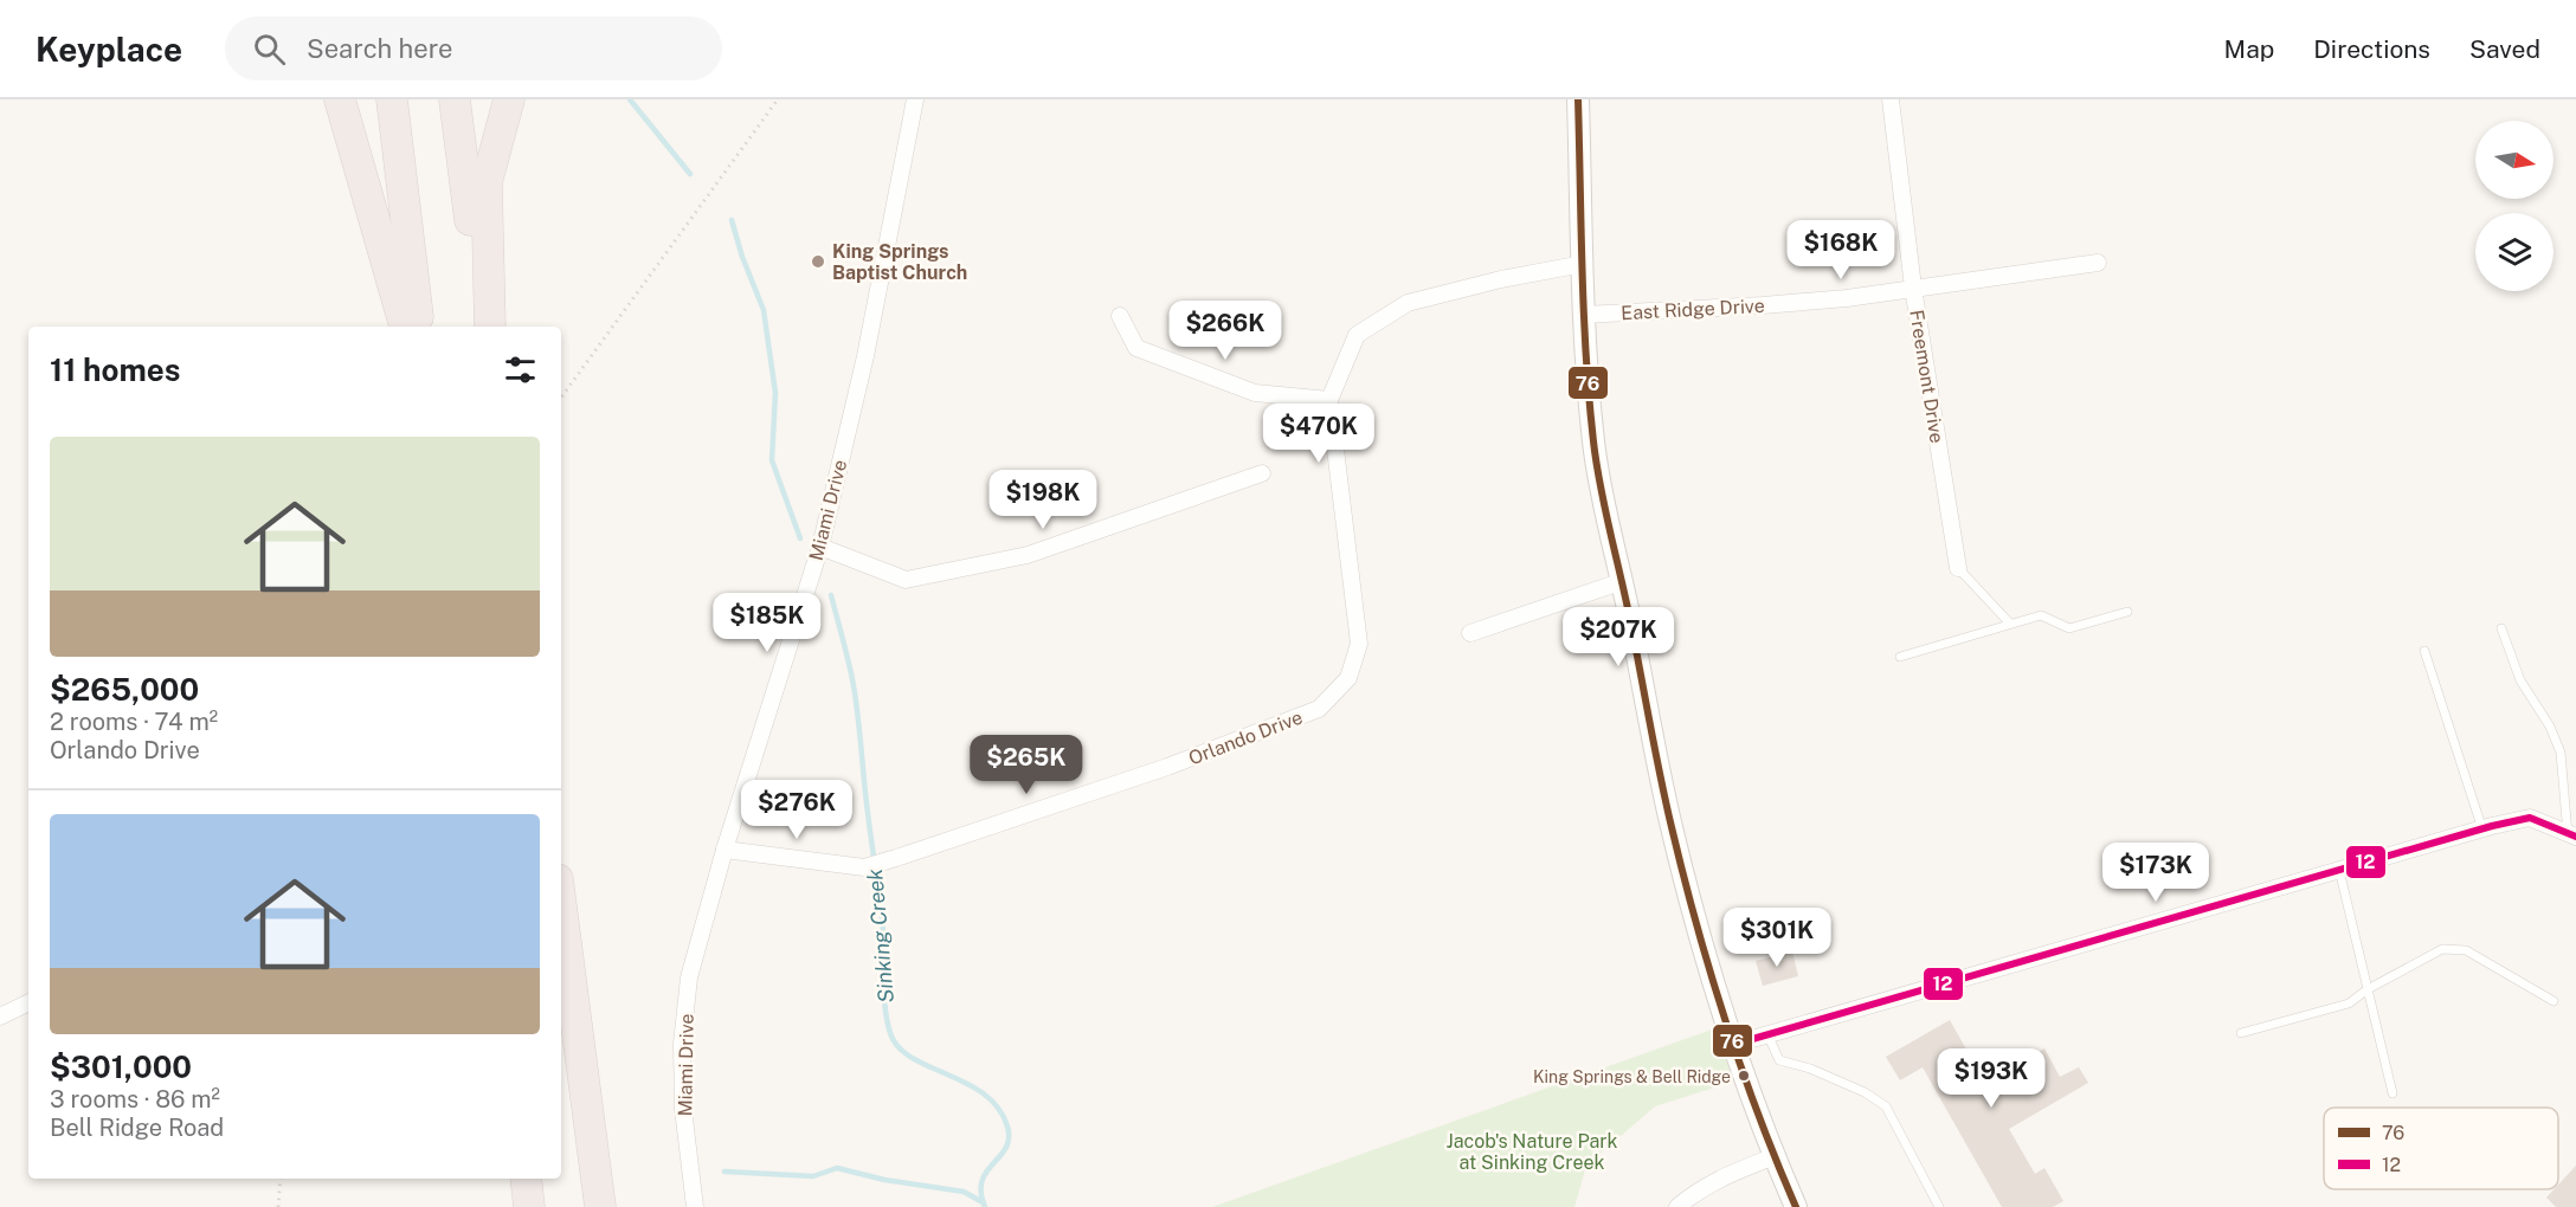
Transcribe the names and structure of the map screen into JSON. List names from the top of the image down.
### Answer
{
  "streets": {
    "street": [
      "East Ridge Drive",
      "Freemont Drive",
      "Miami Drive",
      "Orlando Drive"
    ]
  },
  "crossings": [
    ["East Ridge Drive", "Freemont Drive"],
    ["Miami Drive", "Orlando Drive"]
  ],
  "water": ["Sinking Creek"],
  "parks": ["Jacob's Nature Park at Sinking Creek"],
  "places": ["King Springs Baptist Church", "King Springs & Bell Ridge"],
  "lines": ["transit line 76", "transit line 12"],
  "legend": ["76", "12"],
  "north": "right",
  "page": {
    "header": "Keyplace",
    "search": "Search here",
    "nav": ["Map", "Directions", "Saved"],
    "price": [
      "$168K",
      "$266K",
      "$470K",
      "$198K",
      "$185K",
      "$207K",
      "$265K",
      "$276K",
      "$173K",
      "$301K",
      "$193K"
    ],
    "heading": "11 homes",
    "list": [
      {
        "name": "$265,000",
        "note": "2 rooms · 74 m² · Orlando Drive"
      },
      {
        "name": "$301,000",
        "note": "3 rooms · 86 m² · Bell Ridge Road"
      }
    ]
  }
}
